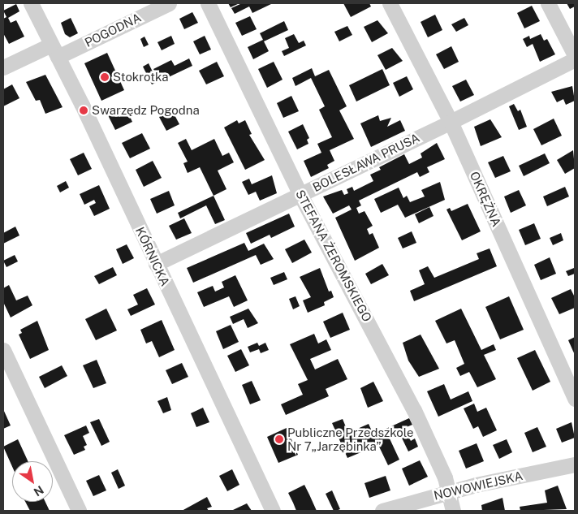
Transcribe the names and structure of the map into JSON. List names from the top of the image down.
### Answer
{
  "streets": {
    "street": [
      "POGODNA",
      "BOLESŁAWA PRUSA",
      "OKRĘŻNA",
      "STEFANA ŻEROMSKIEGO",
      "KÓRNICKA",
      "NOWOWIEJSKA"
    ]
  },
  "crossings": [
    ["POGODNA", "KÓRNICKA"],
    ["BOLESŁAWA PRUSA", "OKRĘŻNA"],
    ["BOLESŁAWA PRUSA", "STEFANA ŻEROMSKIEGO"],
    ["BOLESŁAWA PRUSA", "KÓRNICKA"],
    ["STEFANA ŻEROMSKIEGO", "NOWOWIEJSKA"]
  ],
  "places": ["Stokrotka", "Swarzędz Pogodna", "Publiczne Przedszkole Nr 7„Jarzębinka”"],
  "north": "bottom right"
}
